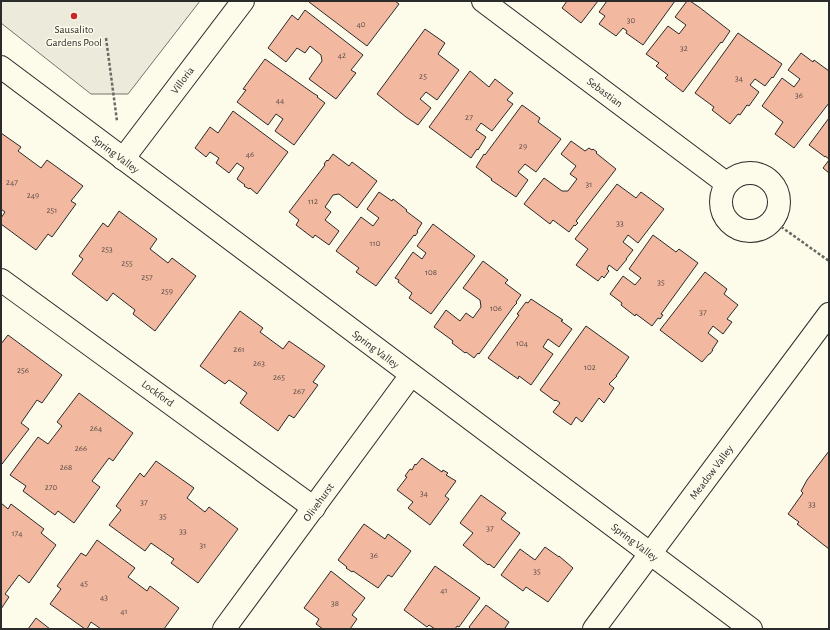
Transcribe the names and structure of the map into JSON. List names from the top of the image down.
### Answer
{
  "streets": {
    "street": [
      "Villoria",
      "Sebastian",
      "Spring Valley",
      "Lockford",
      "Meadow Valley",
      "Olivehurst"
    ]
  },
  "crossings": [
    ["Villoria", "Spring Valley"],
    ["Spring Valley", "Meadow Valley"],
    ["Spring Valley", "Olivehurst"],
    ["Lockford", "Olivehurst"]
  ],
  "places": ["Sausalito Gardens Pool"],
  "house_numbers": [
    "30",
    "40",
    "32",
    "42",
    "25",
    "34",
    "36",
    "44",
    "27",
    "29",
    "46",
    "247",
    "31",
    "249",
    "112",
    "251",
    "33",
    "110",
    "253",
    "255",
    "108",
    "257",
    "35",
    "259",
    "106",
    "37",
    "104",
    "261",
    "263",
    "102",
    "256",
    "265",
    "267",
    "264",
    "266",
    "268",
    "270",
    "34",
    "37",
    "33",
    "35",
    "37",
    "33",
    "174",
    "31",
    "36",
    "35",
    "45",
    "41",
    "43",
    "38",
    "41"
  ]
}
